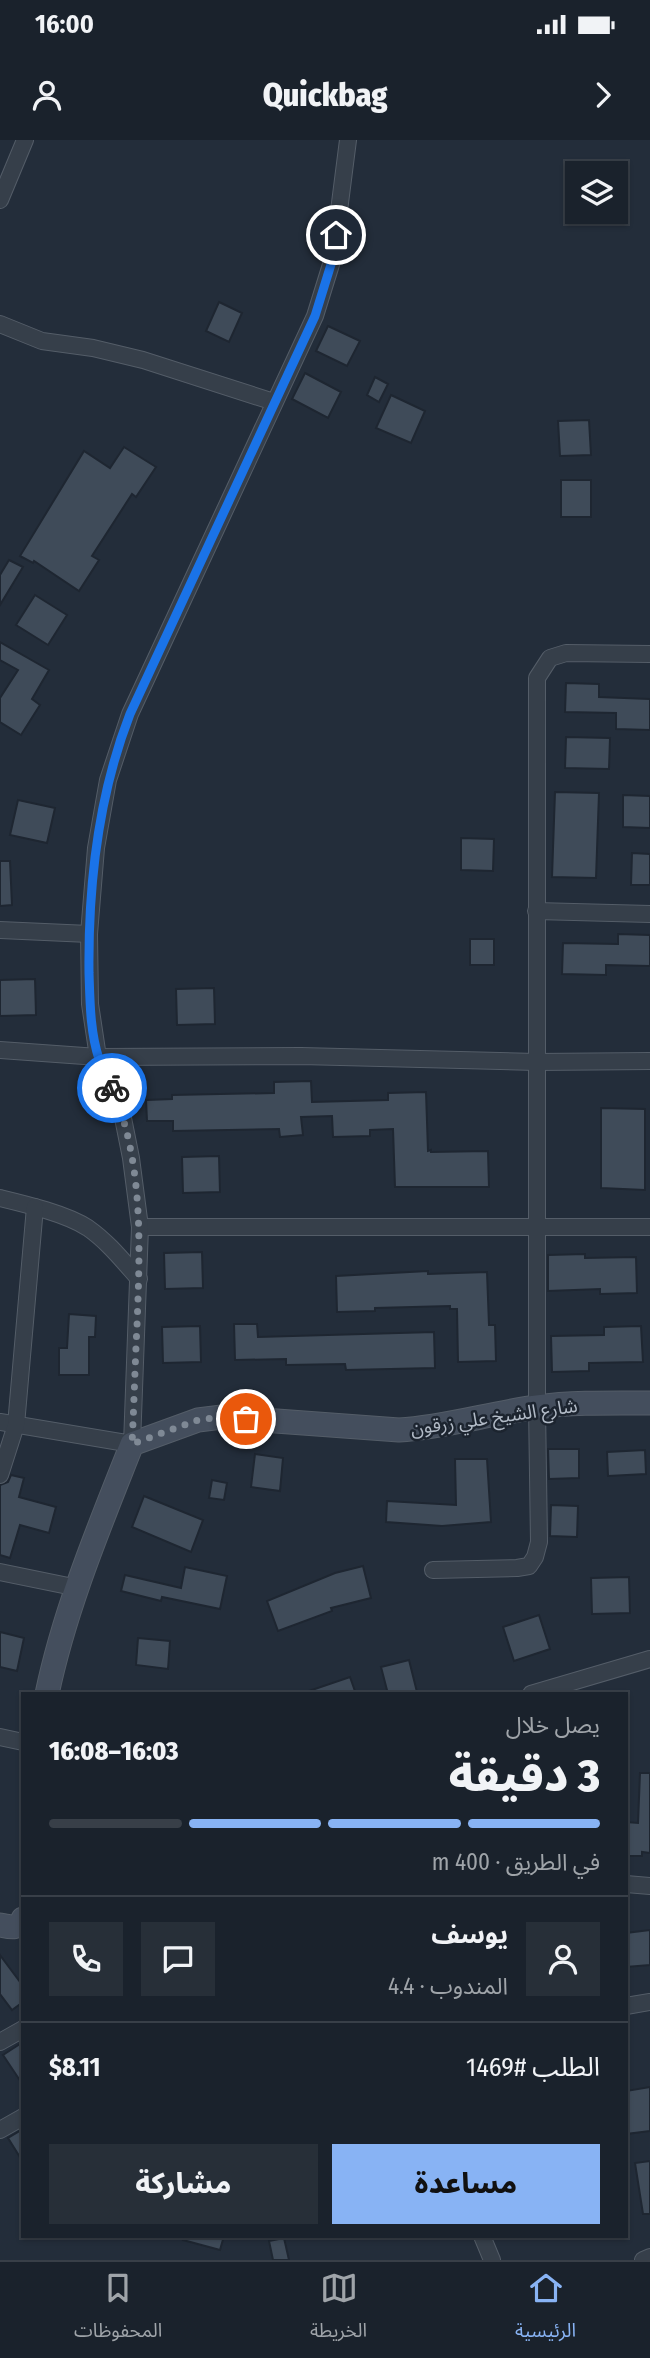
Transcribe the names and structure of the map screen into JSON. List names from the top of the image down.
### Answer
{
  "streets": {
    "main road": ["شارع الشيخ علي زرقون"]
  },
  "page": {
    "status": "16:00",
    "header": "Quickbag",
    "heading": ["3 دقيقة", "يصل خلال", "16:03–16:08"],
    "panel": [
      "يوسف",
      "المندوب · 4.4",
      "الطلب #1469",
      "$8.11"
    ],
    "bar": "في الطريق · 400 m",
    "buttons": ["مساعدة", "مشاركة"],
    "tabs": ["الرئيسية", "الخريطة", "المحفوظات"]
  }
}
